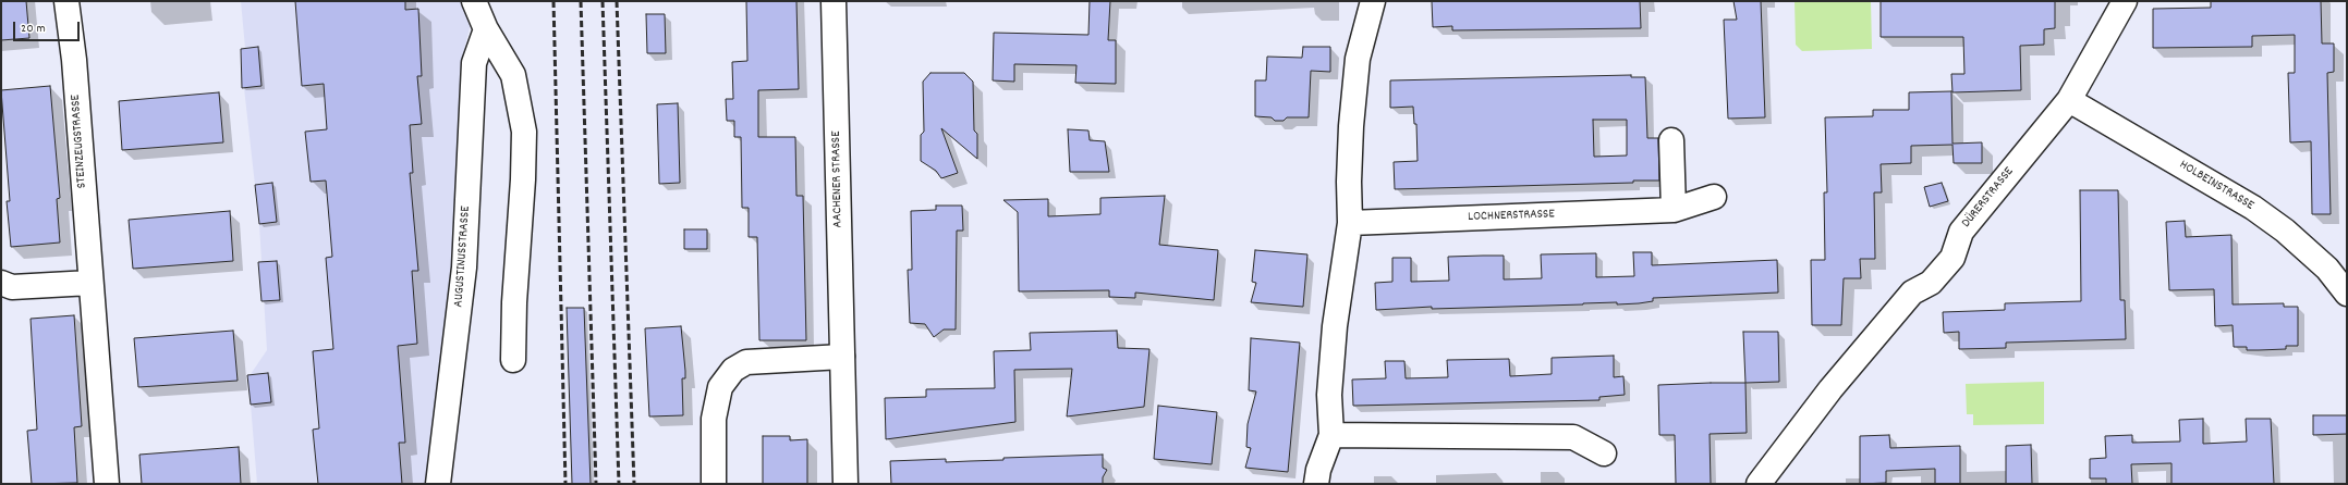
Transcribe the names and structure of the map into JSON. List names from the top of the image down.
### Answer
{
  "streets": {
    "street": [
      "STEINZEUGSTRASSE",
      "AACHENER STRASSE",
      "HOLBEINSTRASSE",
      "DÜRERSTRASSE",
      "LOCHNERSTRASSE",
      "AUGUSTINUSSTRASSE"
    ]
  },
  "crossings": [
    ["HOLBEINSTRASSE", "DÜRERSTRASSE"]
  ],
  "scale_bar": "20 m"
}
